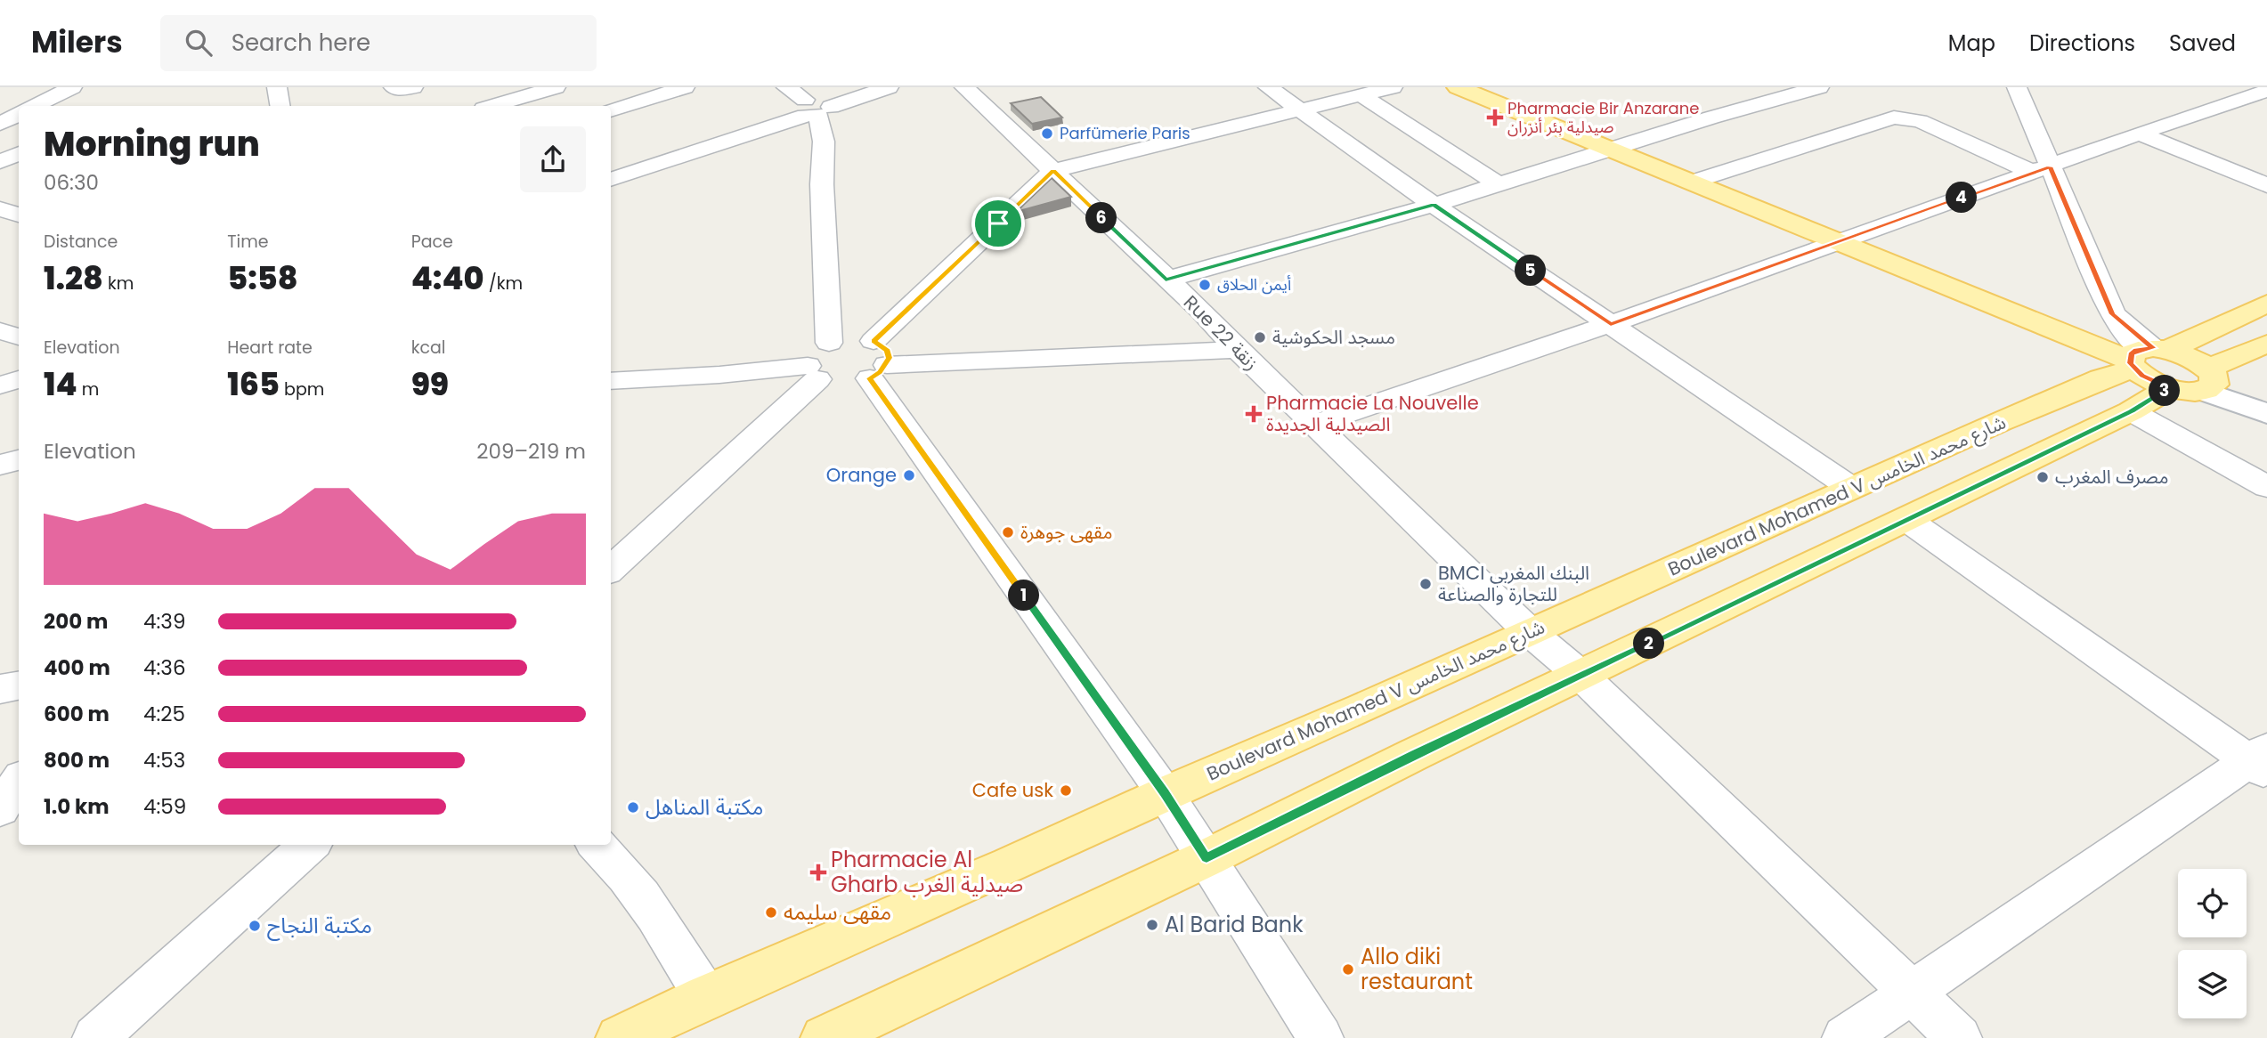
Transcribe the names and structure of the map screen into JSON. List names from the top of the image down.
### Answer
{
  "streets": {
    "main road": ["Boulevard Mohamed V شارع محمد الخامس"],
    "street": ["Rue 22 زنقة"]
  },
  "crossings": [
    ["Rue 22 زنقة", "Boulevard Mohamed V شارع محمد الخامس"]
  ],
  "places": {
    "health": ["Pharmacie Bir Anzarane صيدلية بئر أنزران", "Pharmacie La Nouvelle الصيدلية الجديدة", "Pharmacie Al Gharb صيدلية الغرب"],
    "other": [
      "Parfümerie Paris",
      "أيمن الحلاق",
      "مسجد الحكوشية",
      "Orange",
      "مصرف المغرب",
      "مقهى جوهرة",
      "BMCI البنك المغربي للتجارة والصناعة",
      "Cafe usk",
      "مكتبة المناهل",
      "مقهى سليمه",
      "Al Barid Bank",
      "مكتبة النجاح",
      "Allo diki restaurant"
    ]
  },
  "page": {
    "header": "Milers",
    "search": "Search here",
    "nav": ["Map", "Directions", "Saved"],
    "heading": ["Morning run", "06:30"],
    "pins": [
      "4",
      "6",
      "5",
      "3",
      "1",
      "2"
    ],
    "stats": [
      ["Distance", "1.28 km"],
      ["Time", "5:58"],
      ["Pace", "4:40 /km"],
      ["Elevation", "14 m"],
      ["Heart rate", "165 bpm"],
      ["kcal", "99"]
    ],
    "chart": ["Elevation", "209–219 m"],
    "list": [
      {
        "name": "200 m",
        "note": "4:39"
      },
      {
        "name": "400 m",
        "note": "4:36"
      },
      {
        "name": "600 m",
        "note": "4:25"
      },
      {
        "name": "800 m",
        "note": "4:53"
      },
      {
        "name": "1.0 km",
        "note": "4:59"
      }
    ]
  }
}
